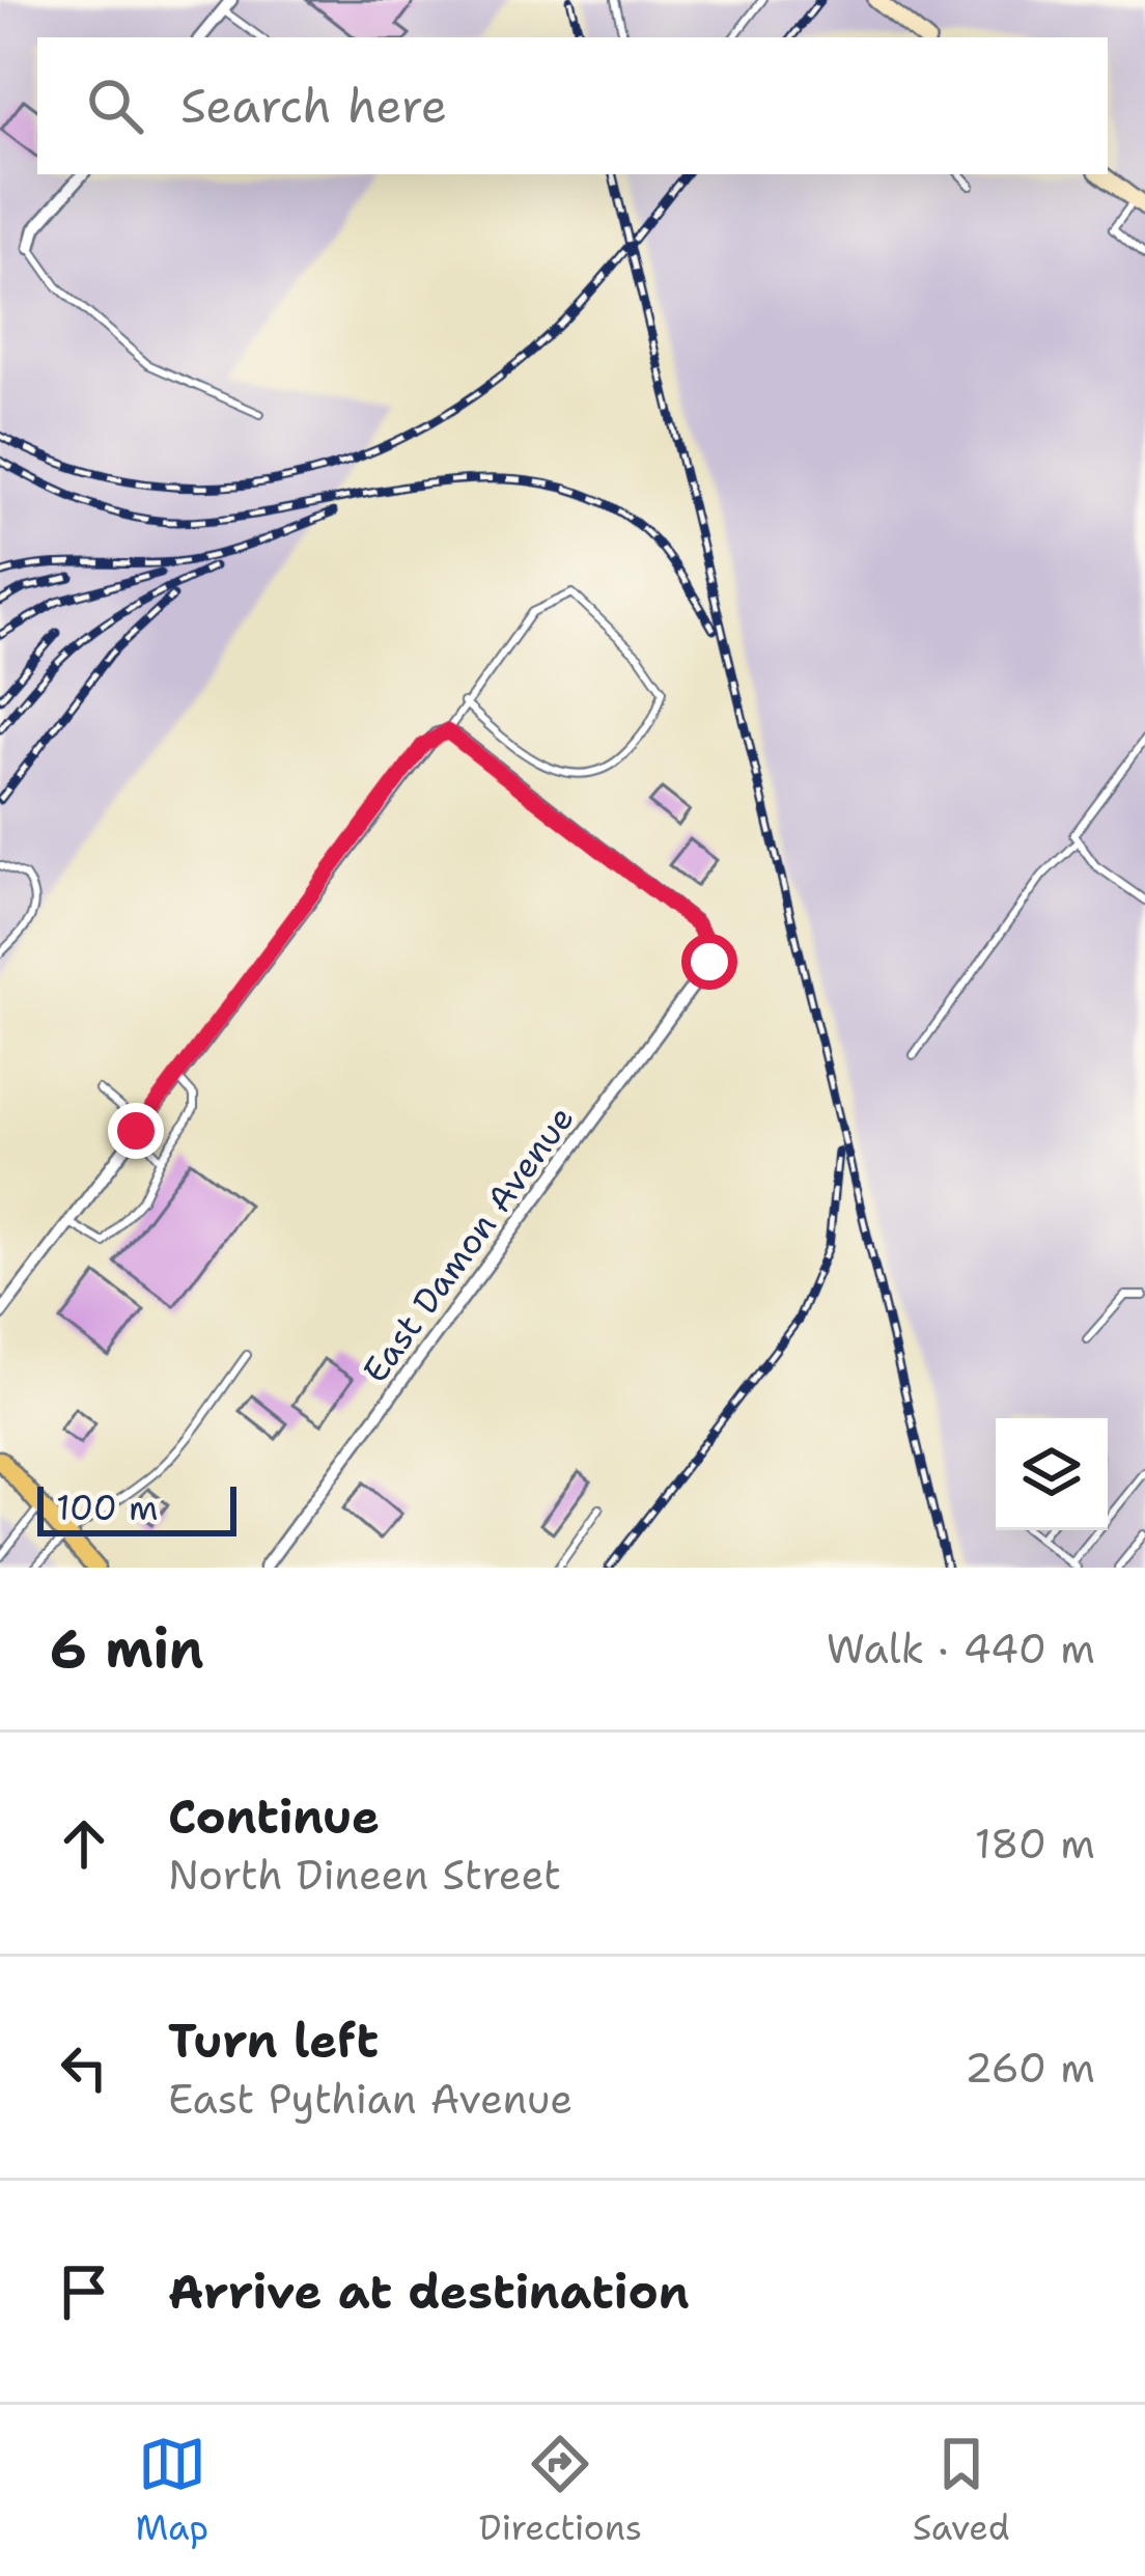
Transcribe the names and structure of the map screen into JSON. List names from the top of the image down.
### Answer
{
  "streets": {
    "street": ["East Damon Avenue"]
  },
  "scale_bar": "100 m",
  "page": {
    "search": "Search here",
    "scale": "100 m",
    "heading": ["6 min", "Walk · 440 m"],
    "list": [
      ["Continue", "North Dineen Street", "180 m"],
      ["Turn left", "East Pythian Avenue", "260 m"],
      "Arrive at destination"
    ],
    "nav": ["Map", "Directions", "Saved"]
  }
}
